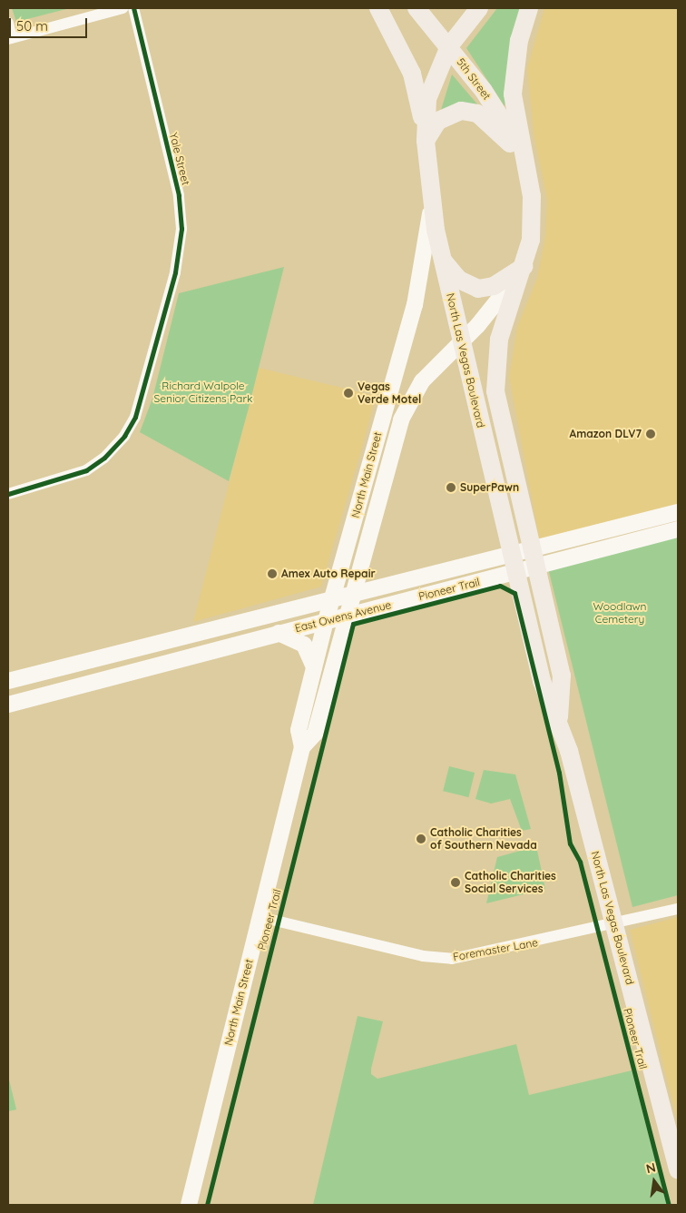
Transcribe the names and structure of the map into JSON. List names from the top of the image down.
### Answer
{
  "streets": {
    "main road": [
      "5th Street",
      "North Las Vegas Boulevard",
      "North Main Street",
      "East Owens Avenue"
    ],
    "street": ["Yale Street", "Foremaster Lane"],
    "cycle path": ["Pioneer Trail"]
  },
  "crossings": [
    ["5th Street", "North Las Vegas Boulevard"],
    ["North Las Vegas Boulevard", "North Main Street"],
    ["North Las Vegas Boulevard", "East Owens Avenue"],
    ["North Las Vegas Boulevard", "Foremaster Lane"],
    ["North Main Street", "East Owens Avenue"],
    ["North Main Street", "Foremaster Lane"]
  ],
  "parks": ["Richard Walpole Senior Citizens Park", "Woodlawn Cemetery"],
  "places": [
    "Vegas Verde Motel",
    "Amazon DLV7",
    "SuperPawn",
    "Amex Auto Repair",
    "Catholic Charities of Southern Nevada",
    "Catholic Charities Social Services"
  ],
  "scale_bar": "50 m",
  "north": "top"
}
